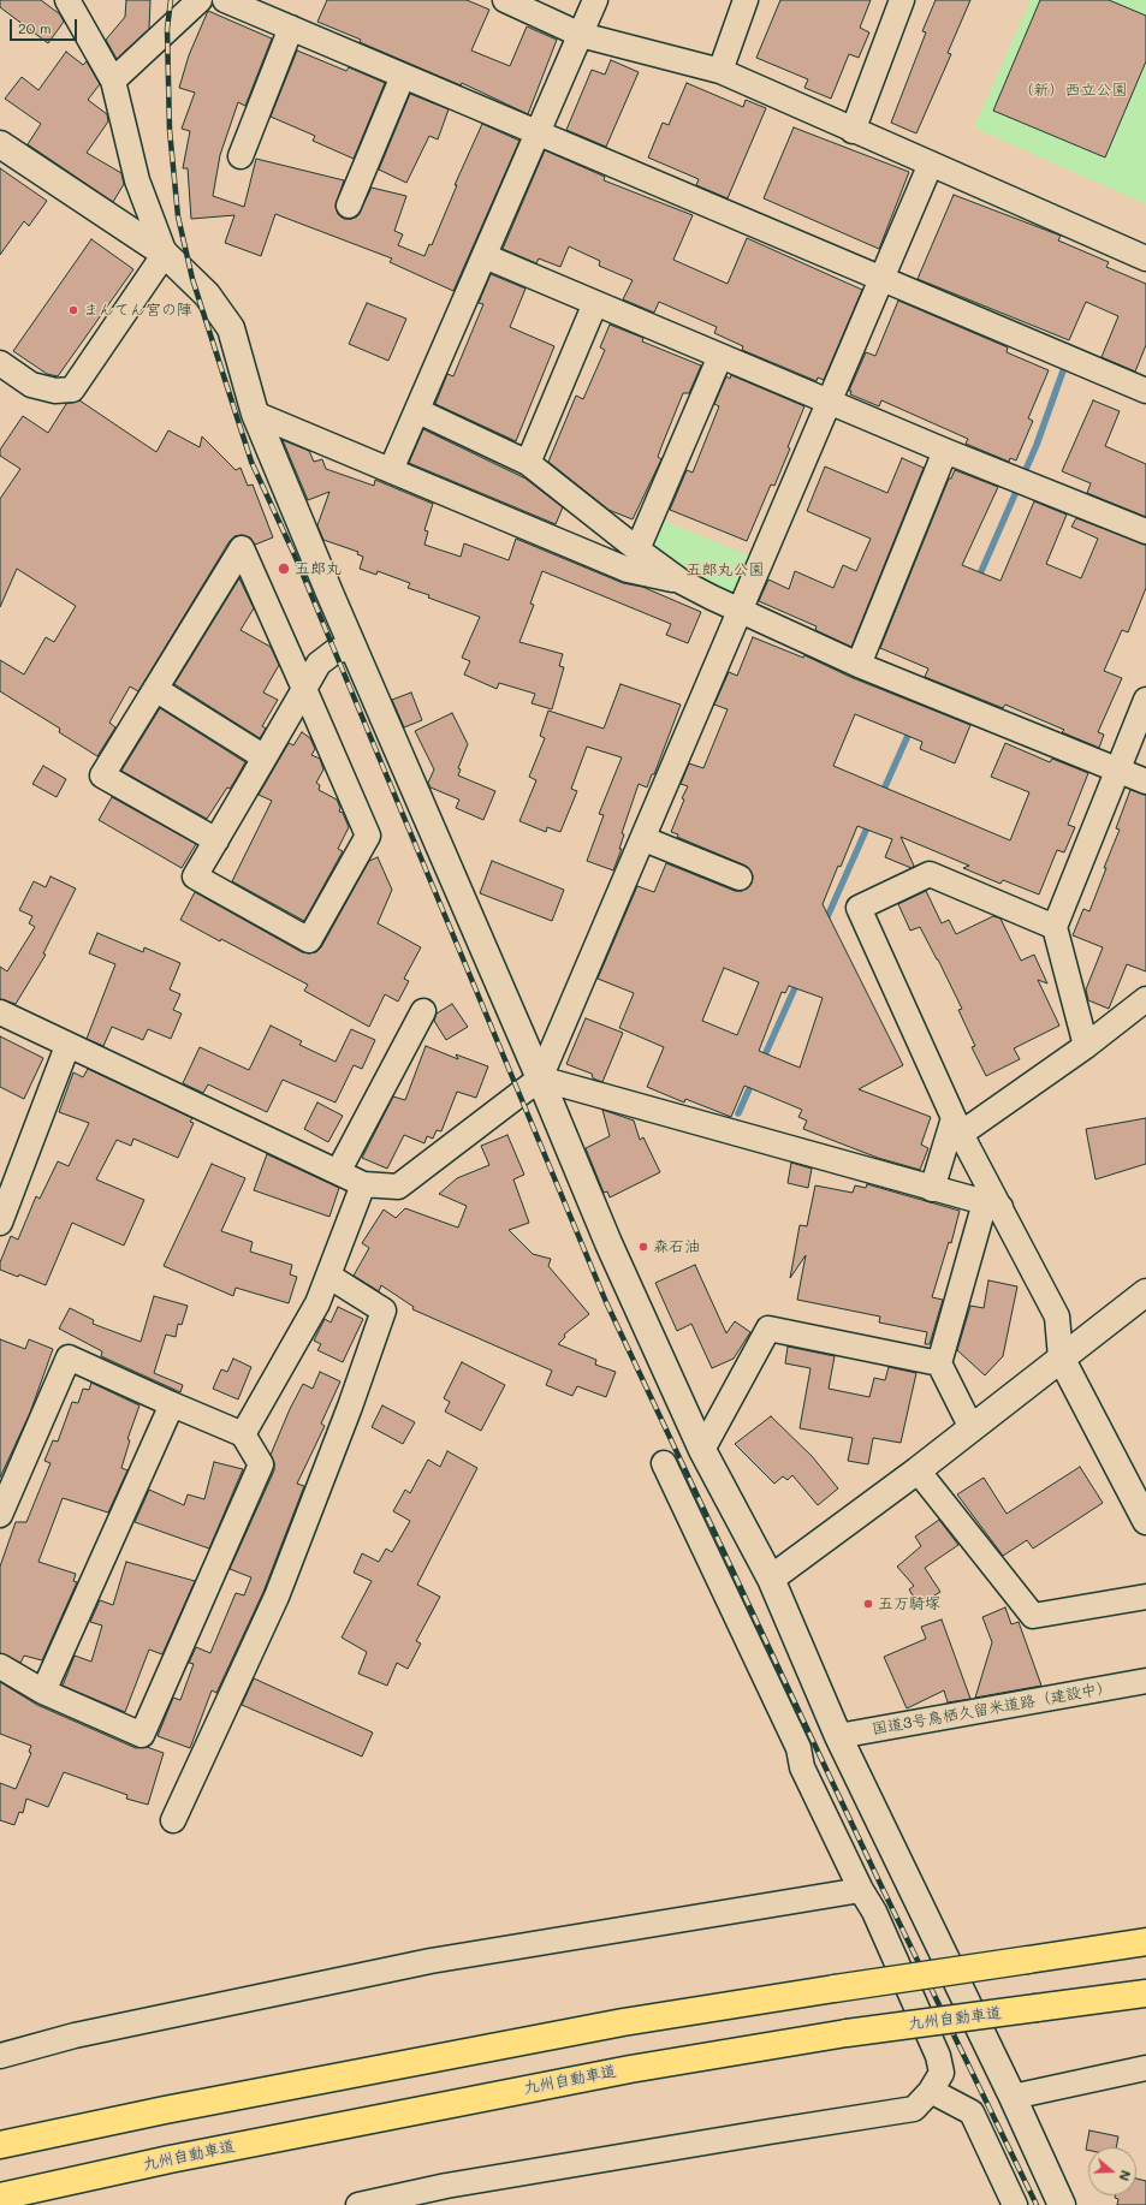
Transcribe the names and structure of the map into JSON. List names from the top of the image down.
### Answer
{
  "streets": {
    "highway": ["九州自動車道"],
    "street": ["国道3号鳥栖久留米道路（建設中）"]
  },
  "parks": ["（新）西立公園", "五郎丸公園"],
  "places": [
    "まんてん宮の陣",
    "五郎丸",
    "森石油",
    "五万騎塚"
  ],
  "scale_bar": "20 m",
  "north": "right"
}
